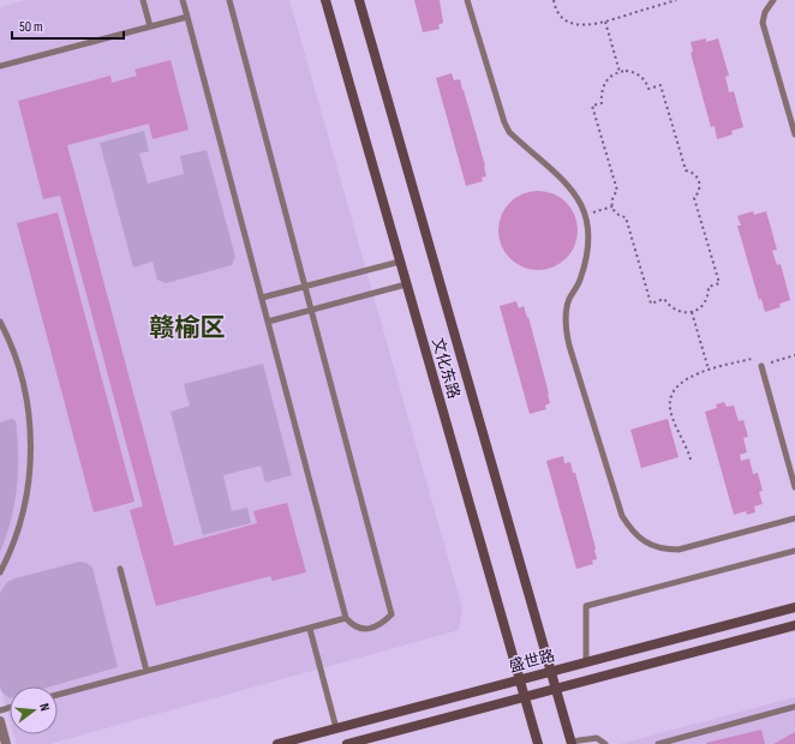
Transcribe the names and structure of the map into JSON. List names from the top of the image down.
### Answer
{
  "streets": {
    "main road": ["文化东路", "盛世路"]
  },
  "crossings": [
    ["文化东路", "盛世路"]
  ],
  "districts": ["赣榆区"],
  "scale_bar": "50 m",
  "north": "right"
}
